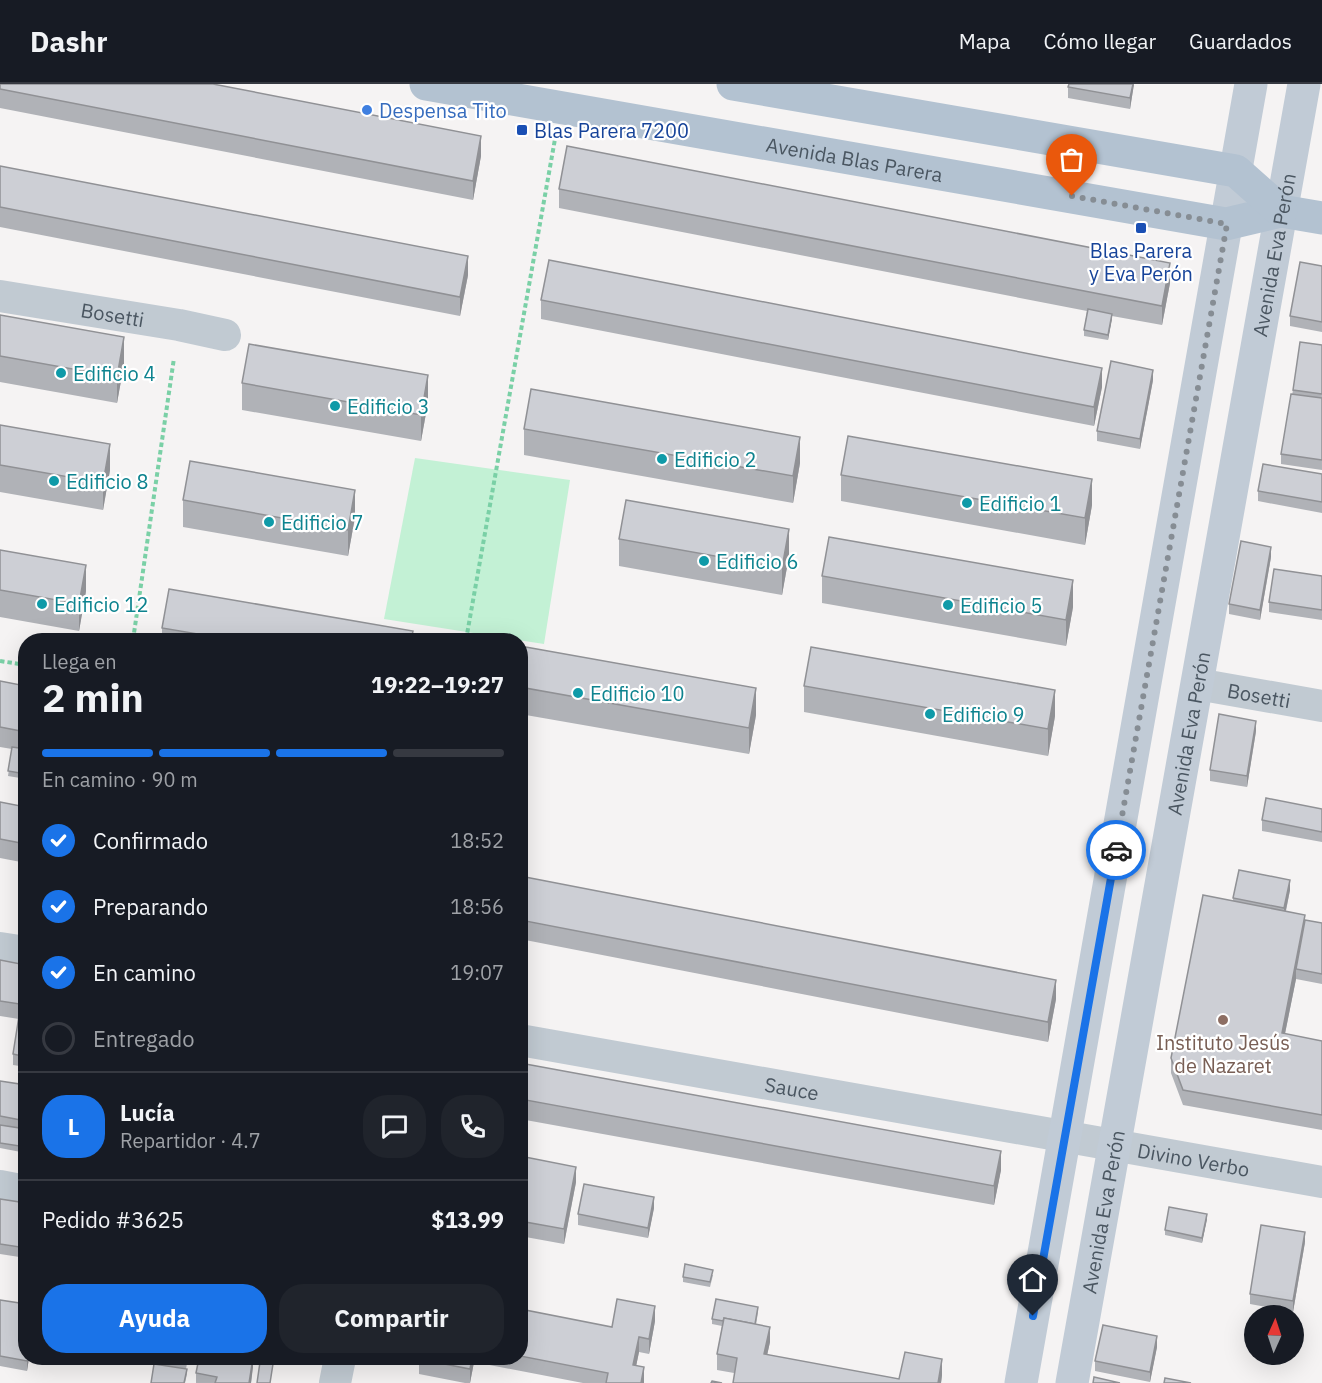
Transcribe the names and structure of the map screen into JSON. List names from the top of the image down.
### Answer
{
  "streets": {
    "main road": ["Avenida Blas Parera"],
    "street": [
      "Avenida Eva Perón",
      "Bosetti",
      "Sauce",
      "Divino Verbo"
    ]
  },
  "crossings": [
    ["Avenida Blas Parera", "Avenida Eva Perón"],
    ["Avenida Eva Perón", "Bosetti"],
    ["Avenida Eva Perón", "Divino Verbo"],
    ["Sauce", "Divino Verbo"]
  ],
  "places": {
    "other": [
      "Despensa Tito",
      "Edificio 4",
      "Edificio 3",
      "Edificio 2",
      "Edificio 8",
      "Edificio 1",
      "Edificio 7",
      "Edificio 6",
      "Edificio 12",
      "Edificio 5",
      "Edificio 10",
      "Edificio 9",
      "Instituto Jesús de Nazaret"
    ],
    "transit": ["Blas Parera 7200", "Blas Parera y Eva Perón"]
  },
  "north": "top",
  "page": {
    "header": "Dashr",
    "nav": ["Mapa", "Cómo llegar", "Guardados"],
    "heading": ["2 min", "Llega en", "19:22–19:27"],
    "panel": [
      "Lucía",
      "Repartidor · 4.7",
      "Pedido #3625",
      "$13.99"
    ],
    "bar": "En camino · 90 m",
    "list": [
      ["Confirmado", "18:52"],
      ["Preparando", "18:56"],
      ["En camino", "19:07"],
      "Entregado"
    ],
    "round": "L",
    "buttons": ["Ayuda", "Compartir"]
  }
}
